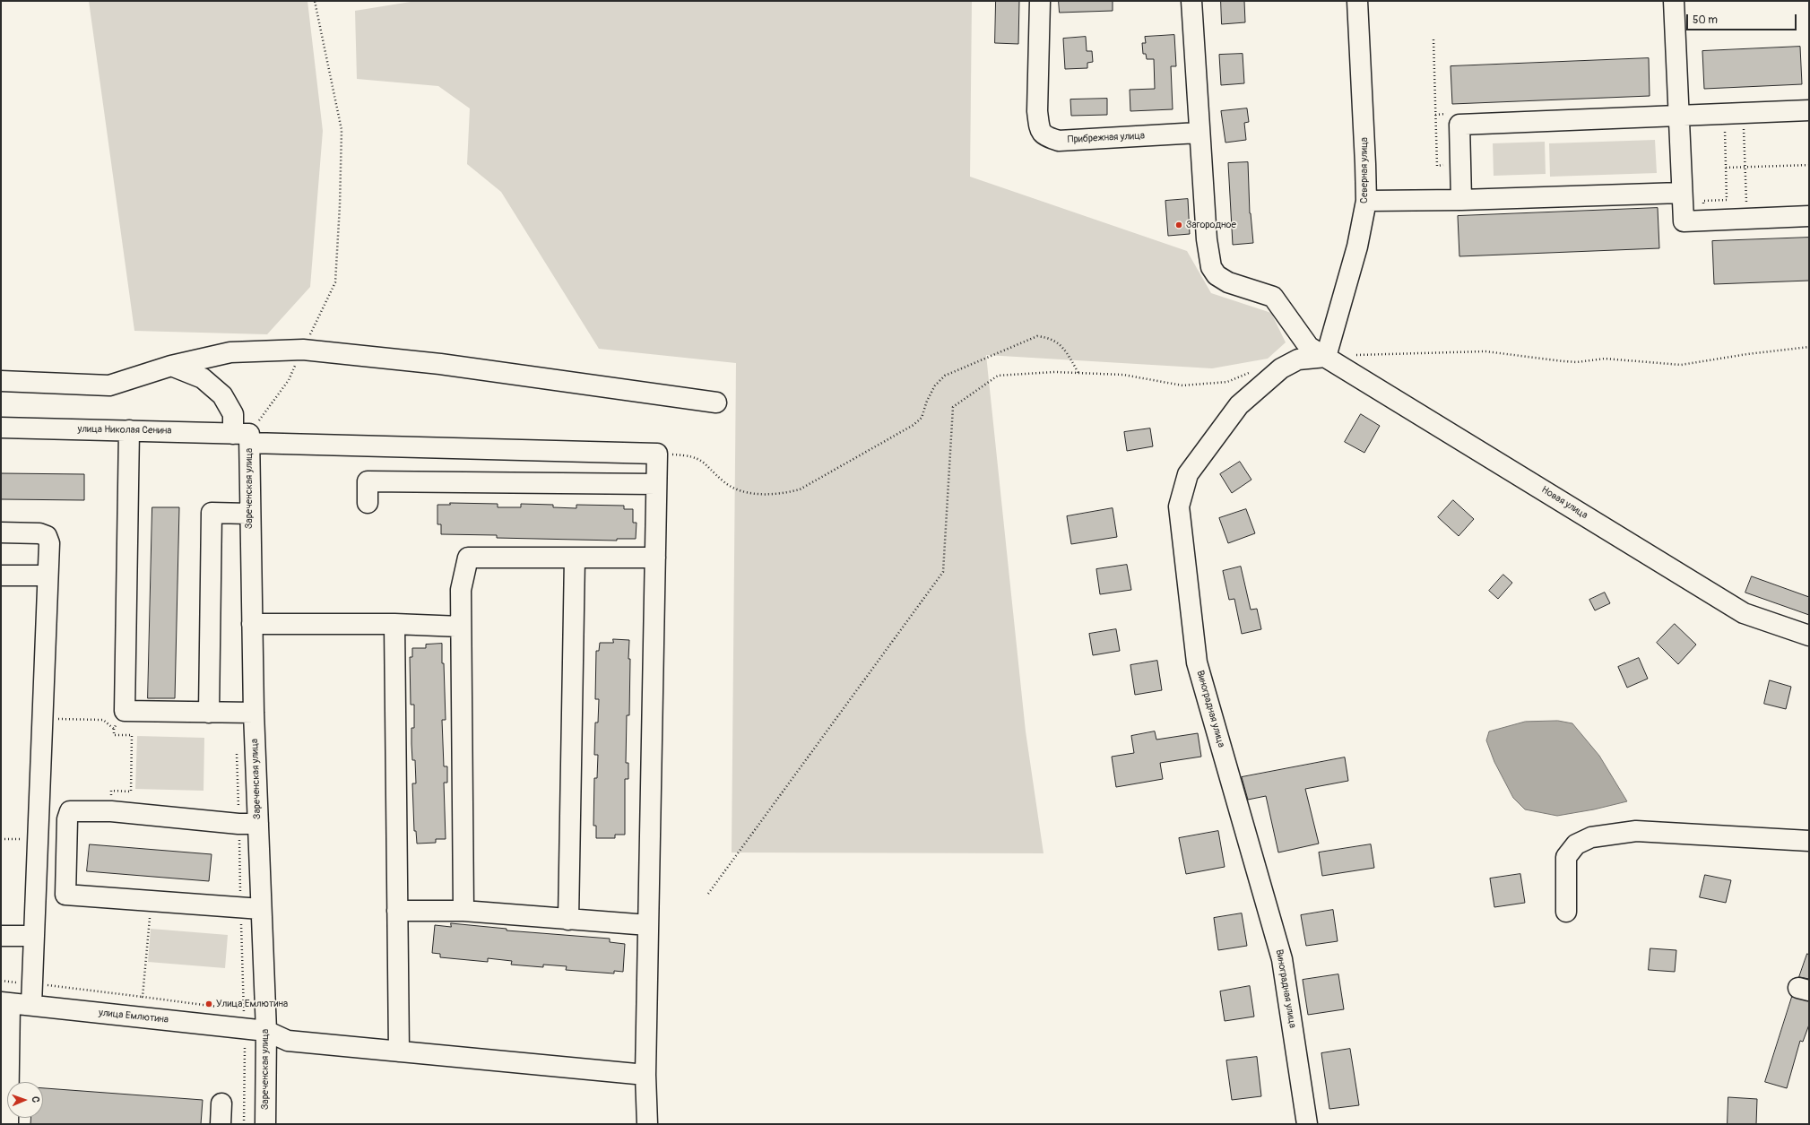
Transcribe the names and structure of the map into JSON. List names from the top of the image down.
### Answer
{
  "streets": {
    "street": [
      "Прибрежная улица",
      "Северная улица",
      "улица Николая Сенина",
      "Зареченская улица",
      "Новая улица",
      "Виноградная улица",
      "улица Емлютина"
    ]
  },
  "crossings": [
    ["Северная улица", "Новая улица"],
    ["Северная улица", "Виноградная улица"],
    ["улица Николая Сенина", "Зареченская улица"],
    ["Зареченская улица", "улица Емлютина"],
    ["Новая улица", "Виноградная улица"]
  ],
  "places": ["Загородное", "Улица Емлютина"],
  "scale_bar": "50 m",
  "north": "right"
}
